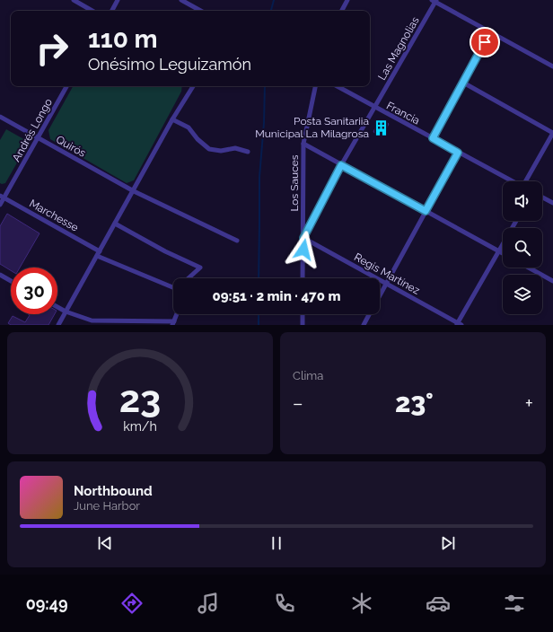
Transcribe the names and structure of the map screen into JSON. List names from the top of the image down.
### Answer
{
  "streets": {
    "street": [
      "Las Magnolias",
      "Francia",
      "Andrés Longo",
      "Quirós",
      "Los Sauces",
      "Marchesse",
      "Regis Martínez"
    ]
  },
  "crossings": [
    ["Las Magnolias", "Francia"],
    ["Las Magnolias", "Los Sauces"],
    ["Las Magnolias", "Regis Martínez"],
    ["Andrés Longo", "Quirós"],
    ["Andrés Longo", "Marchesse"],
    ["Los Sauces", "Regis Martínez"]
  ],
  "places": {
    "building": ["Posta Sanitariia Municipal La Milagrosa"]
  },
  "page": {
    "turn": ["110 m", "Onésimo Leguizamón"],
    "limit": "30",
    "trip": "09:51 · 2 min · 470 m",
    "tile": "Clima",
    "heat": ["−", "23°", "+"],
    "song": ["Northbound", "June Harbor"],
    "tabs": "09:49",
    "gauge": ["23", "km/h"]
  }
}
